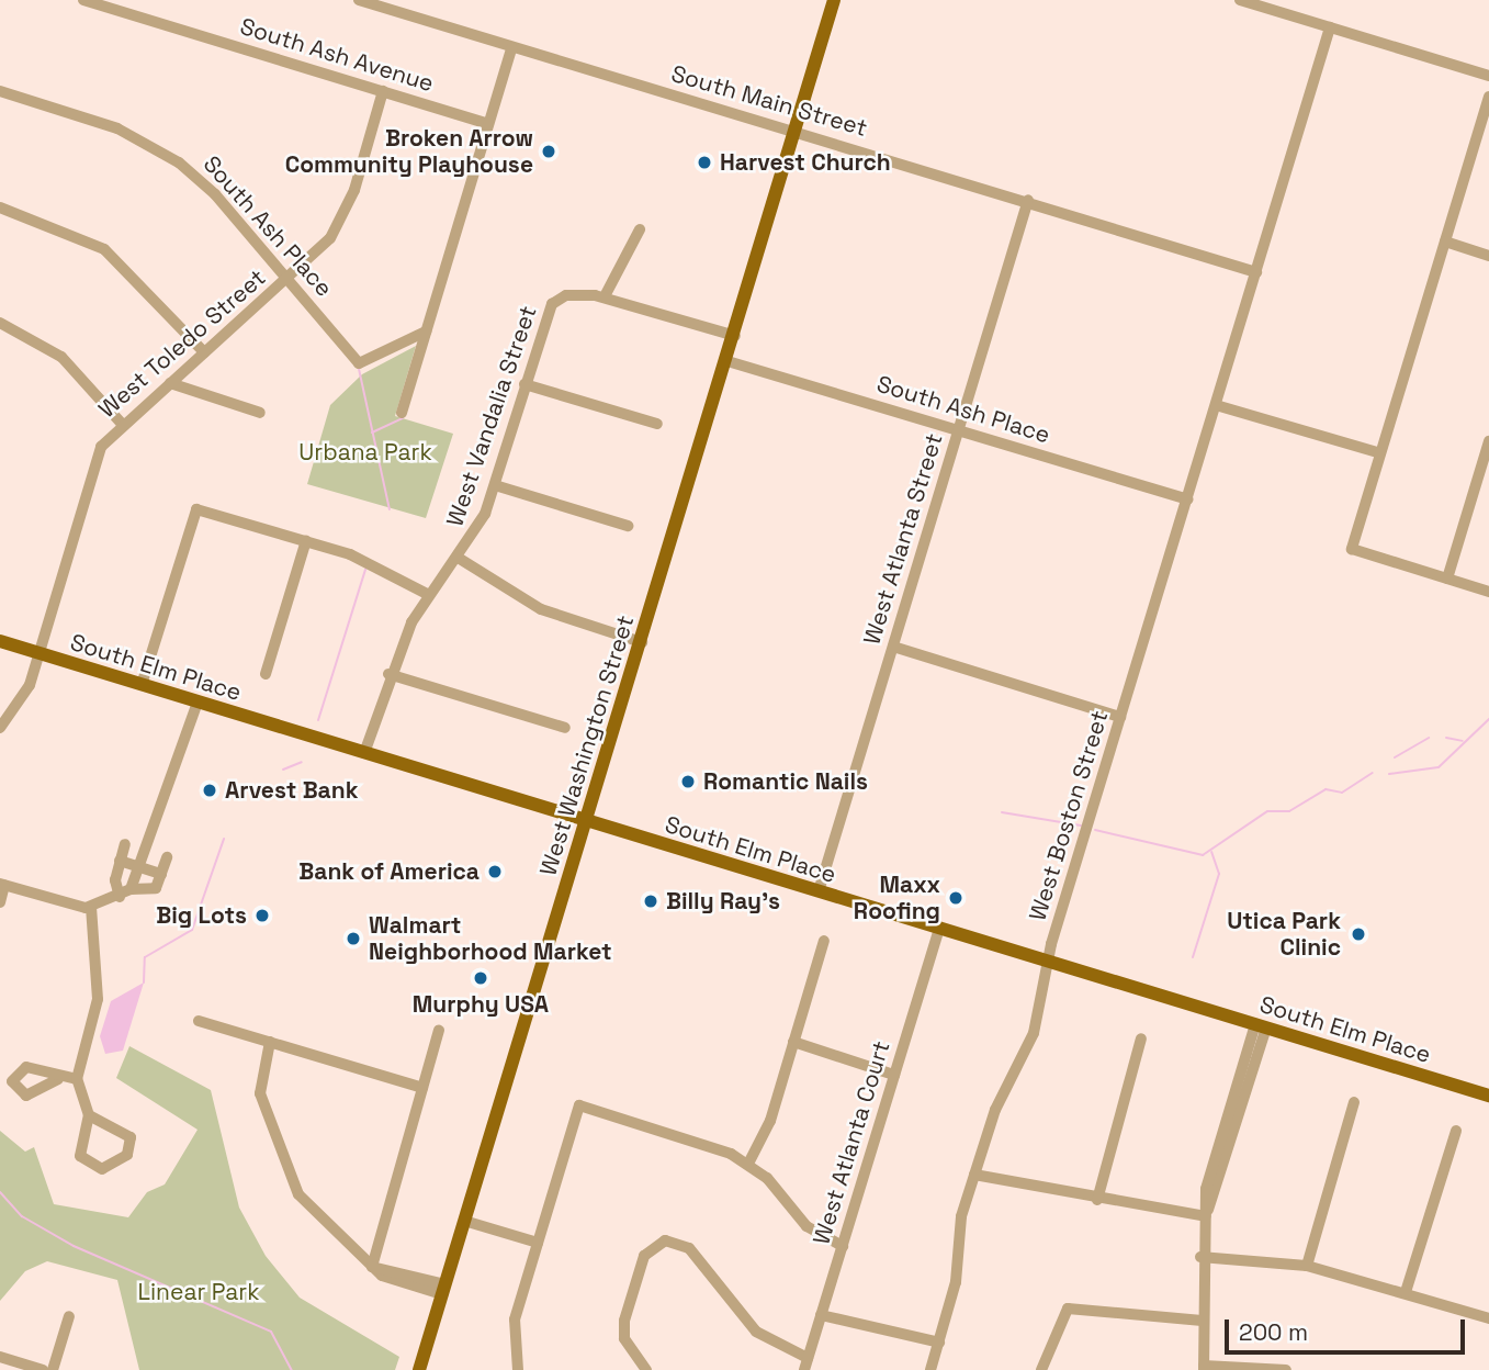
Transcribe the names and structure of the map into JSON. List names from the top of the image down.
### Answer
{
  "streets": {
    "main road": ["South Elm Place", "West Washington Street"],
    "street": [
      "South Ash Avenue",
      "South Main Street",
      "South Ash Place",
      "West Toledo Street",
      "West Vandalia Street",
      "West Atlanta Street",
      "West Boston Street",
      "West Atlanta Court"
    ]
  },
  "crossings": [
    ["South Ash Avenue", "West Toledo Street"],
    ["South Main Street", "West Atlanta Street"],
    ["South Main Street", "West Washington Street"],
    ["South Main Street", "West Boston Street"],
    ["South Ash Place", "West Toledo Street"],
    ["South Ash Place", "West Atlanta Street"],
    ["South Ash Place", "West Washington Street"],
    ["South Ash Place", "West Boston Street"],
    ["West Toledo Street", "South Elm Place"],
    ["West Vandalia Street", "South Elm Place"],
    ["West Atlanta Street", "South Elm Place"],
    ["South Elm Place", "West Washington Street"],
    ["South Elm Place", "West Boston Street"],
    ["South Elm Place", "West Atlanta Court"]
  ],
  "parks": ["Urbana Park", "Linear Park"],
  "places": [
    "Broken Arrow Community Playhouse",
    "Harvest Church",
    "Romantic Nails",
    "Arvest Bank",
    "Bank of America",
    "Maxx Roofing",
    "Billy Ray's",
    "Big Lots",
    "Utica Park Clinic",
    "Walmart Neighborhood Market",
    "Murphy USA"
  ],
  "scale_bar": "200 m"
}
